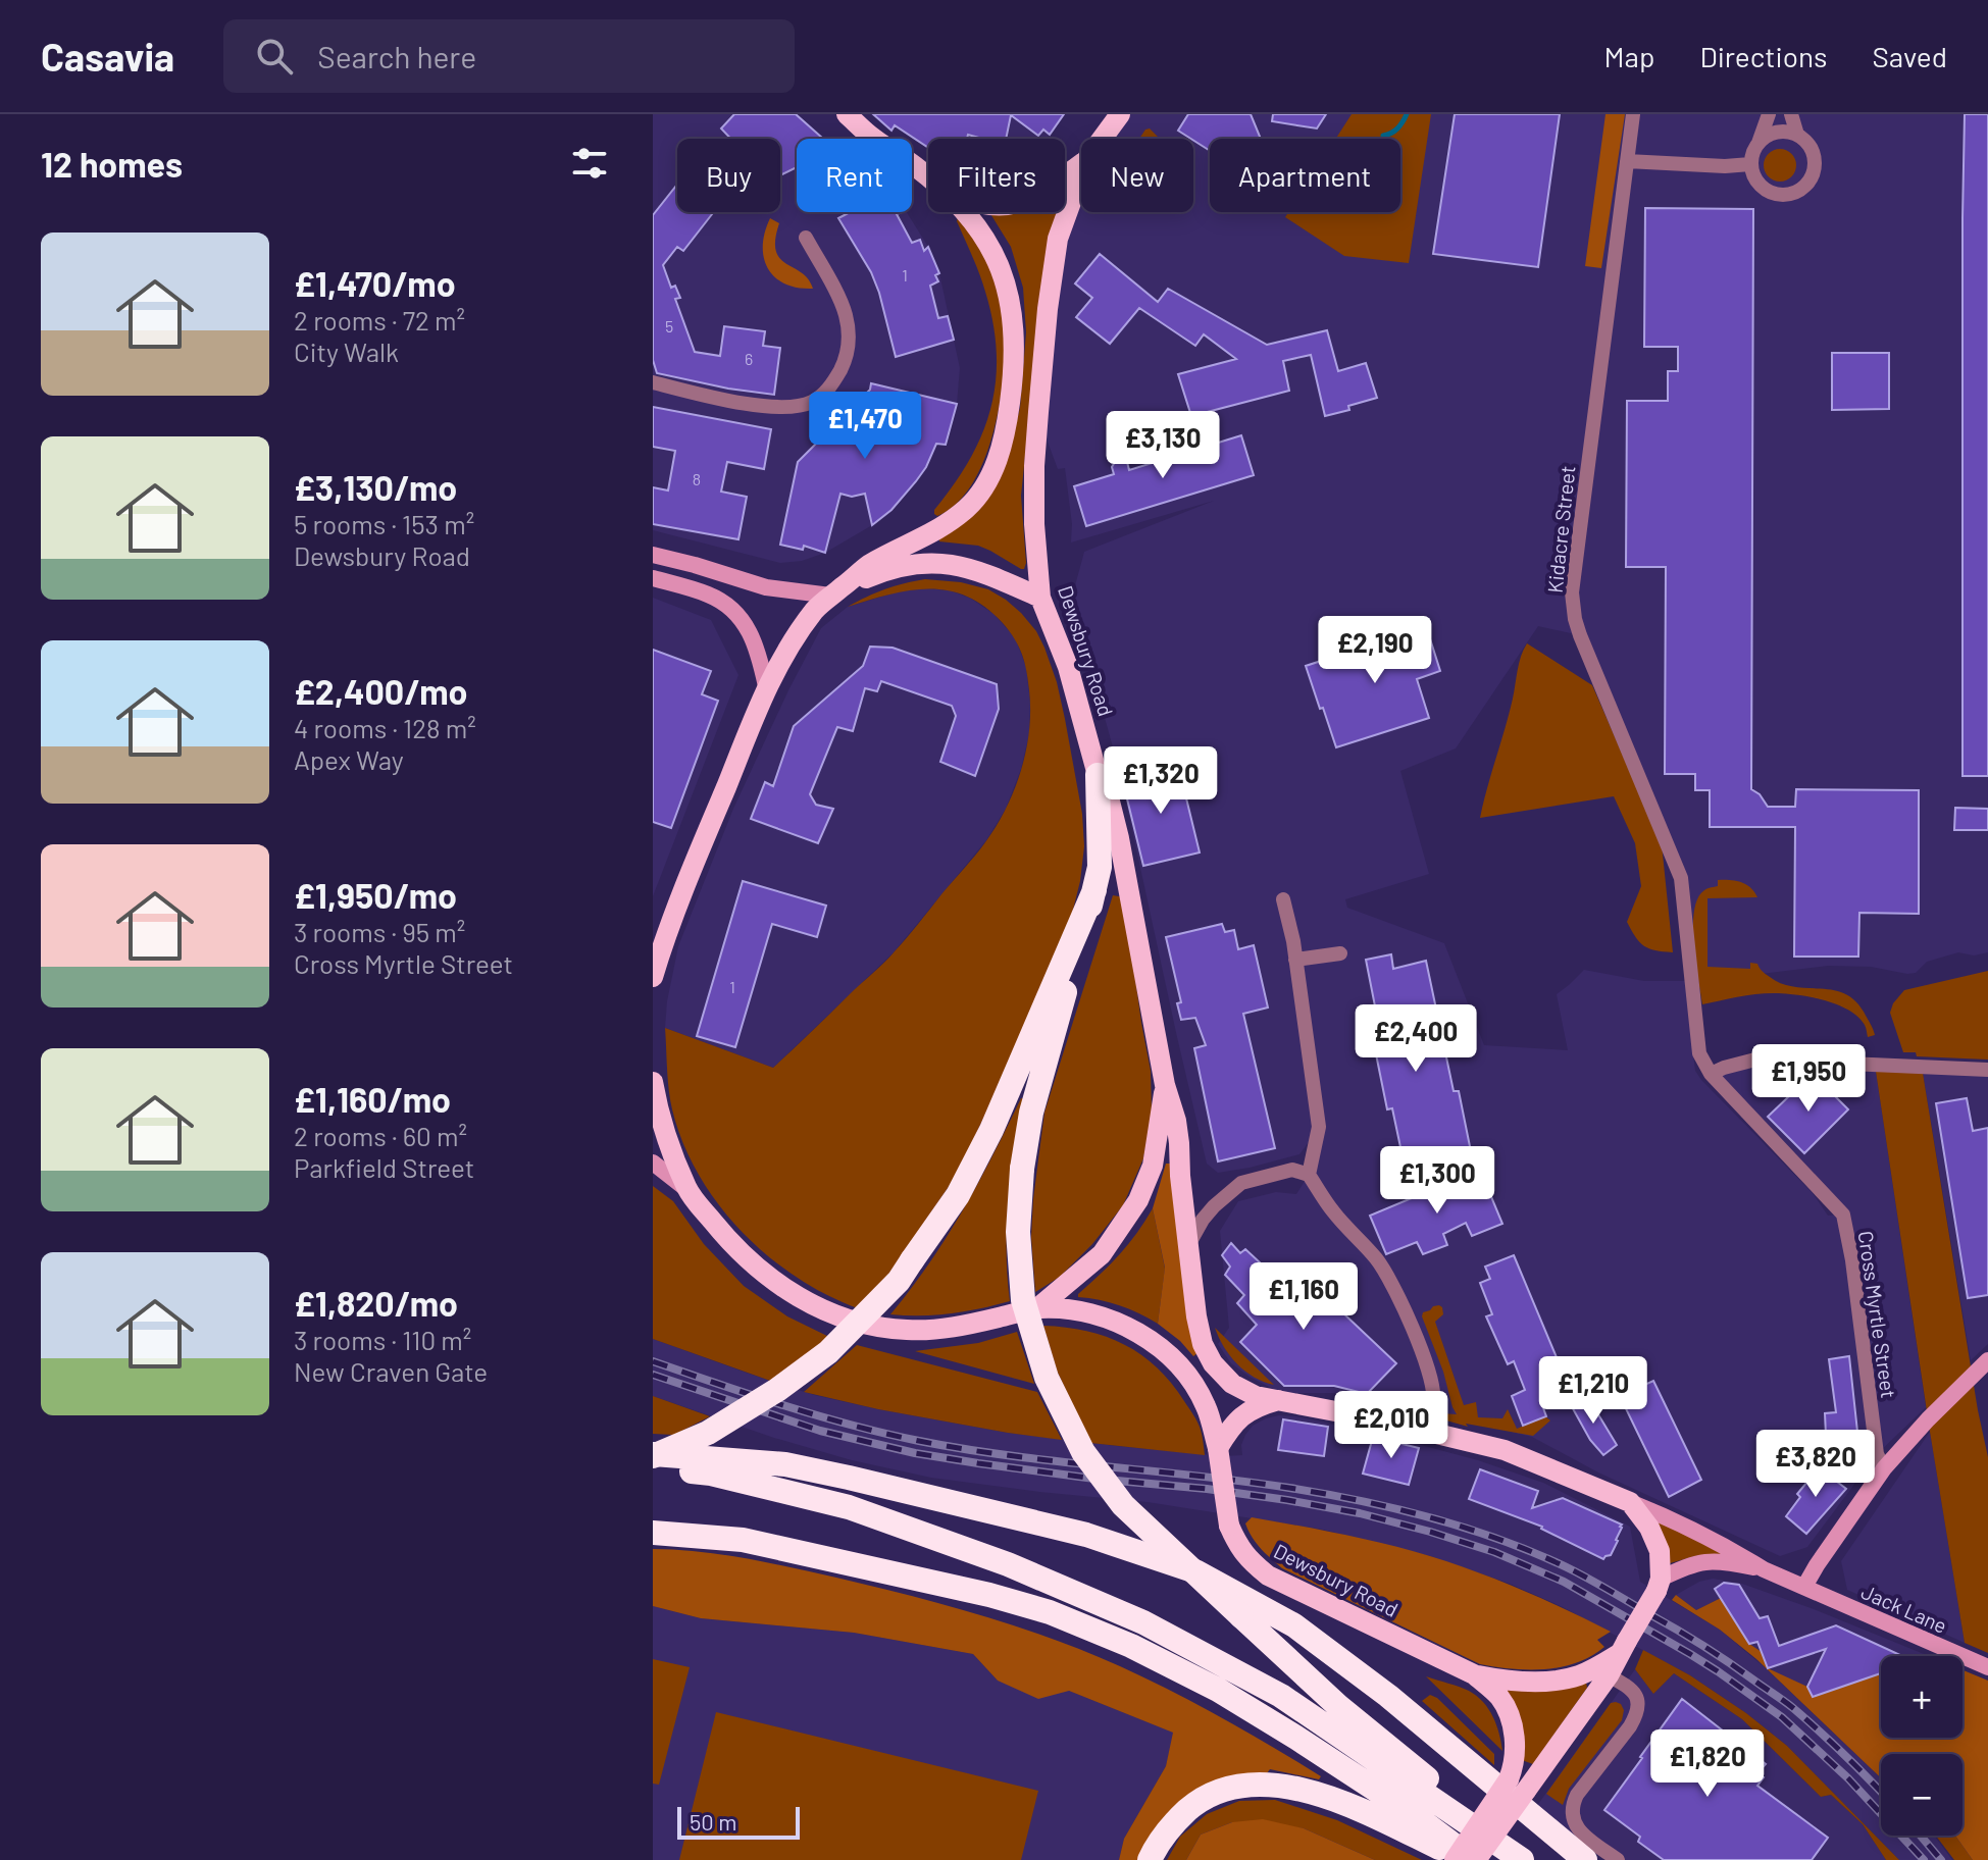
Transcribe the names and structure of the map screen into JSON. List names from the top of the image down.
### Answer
{
  "streets": {
    "main road": ["Dewsbury Road"],
    "street": ["Kidacre Street", "Cross Myrtle Street", "Jack Lane"]
  },
  "crossings": [
    ["Kidacre Street", "Cross Myrtle Street"]
  ],
  "house_numbers": [
    "1",
    "5",
    "6",
    "8",
    "1"
  ],
  "scale_bar": "50 m",
  "page": {
    "header": "Casavia",
    "search": "Search here",
    "nav": ["Map", "Directions", "Saved"],
    "heading": "12 homes",
    "chip": [
      "Buy",
      "Rent",
      "Filters",
      "New",
      "Apartment"
    ],
    "list": [
      {
        "name": "£1,470/mo",
        "note": "2 rooms · 72 m² · City Walk"
      },
      {
        "name": "£3,130/mo",
        "note": "5 rooms · 153 m² · Dewsbury Road"
      },
      {
        "name": "£2,400/mo",
        "note": "4 rooms · 128 m² · Apex Way"
      },
      {
        "name": "£1,950/mo",
        "note": "3 rooms · 95 m² · Cross Myrtle Street"
      },
      {
        "name": "£1,160/mo",
        "note": "2 rooms · 60 m² · Parkfield Street"
      },
      {
        "name": "£1,820/mo",
        "note": "3 rooms · 110 m² · New Craven Gate"
      }
    ],
    "price": [
      "£1,470",
      "£3,130",
      "£2,190",
      "£1,320",
      "£2,400",
      "£1,950",
      "£1,300",
      "£1,160",
      "£1,210",
      "£2,010",
      "£3,820",
      "£1,820"
    ],
    "map_buttons": ["+", "−"],
    "scale": "50 m"
  }
}
